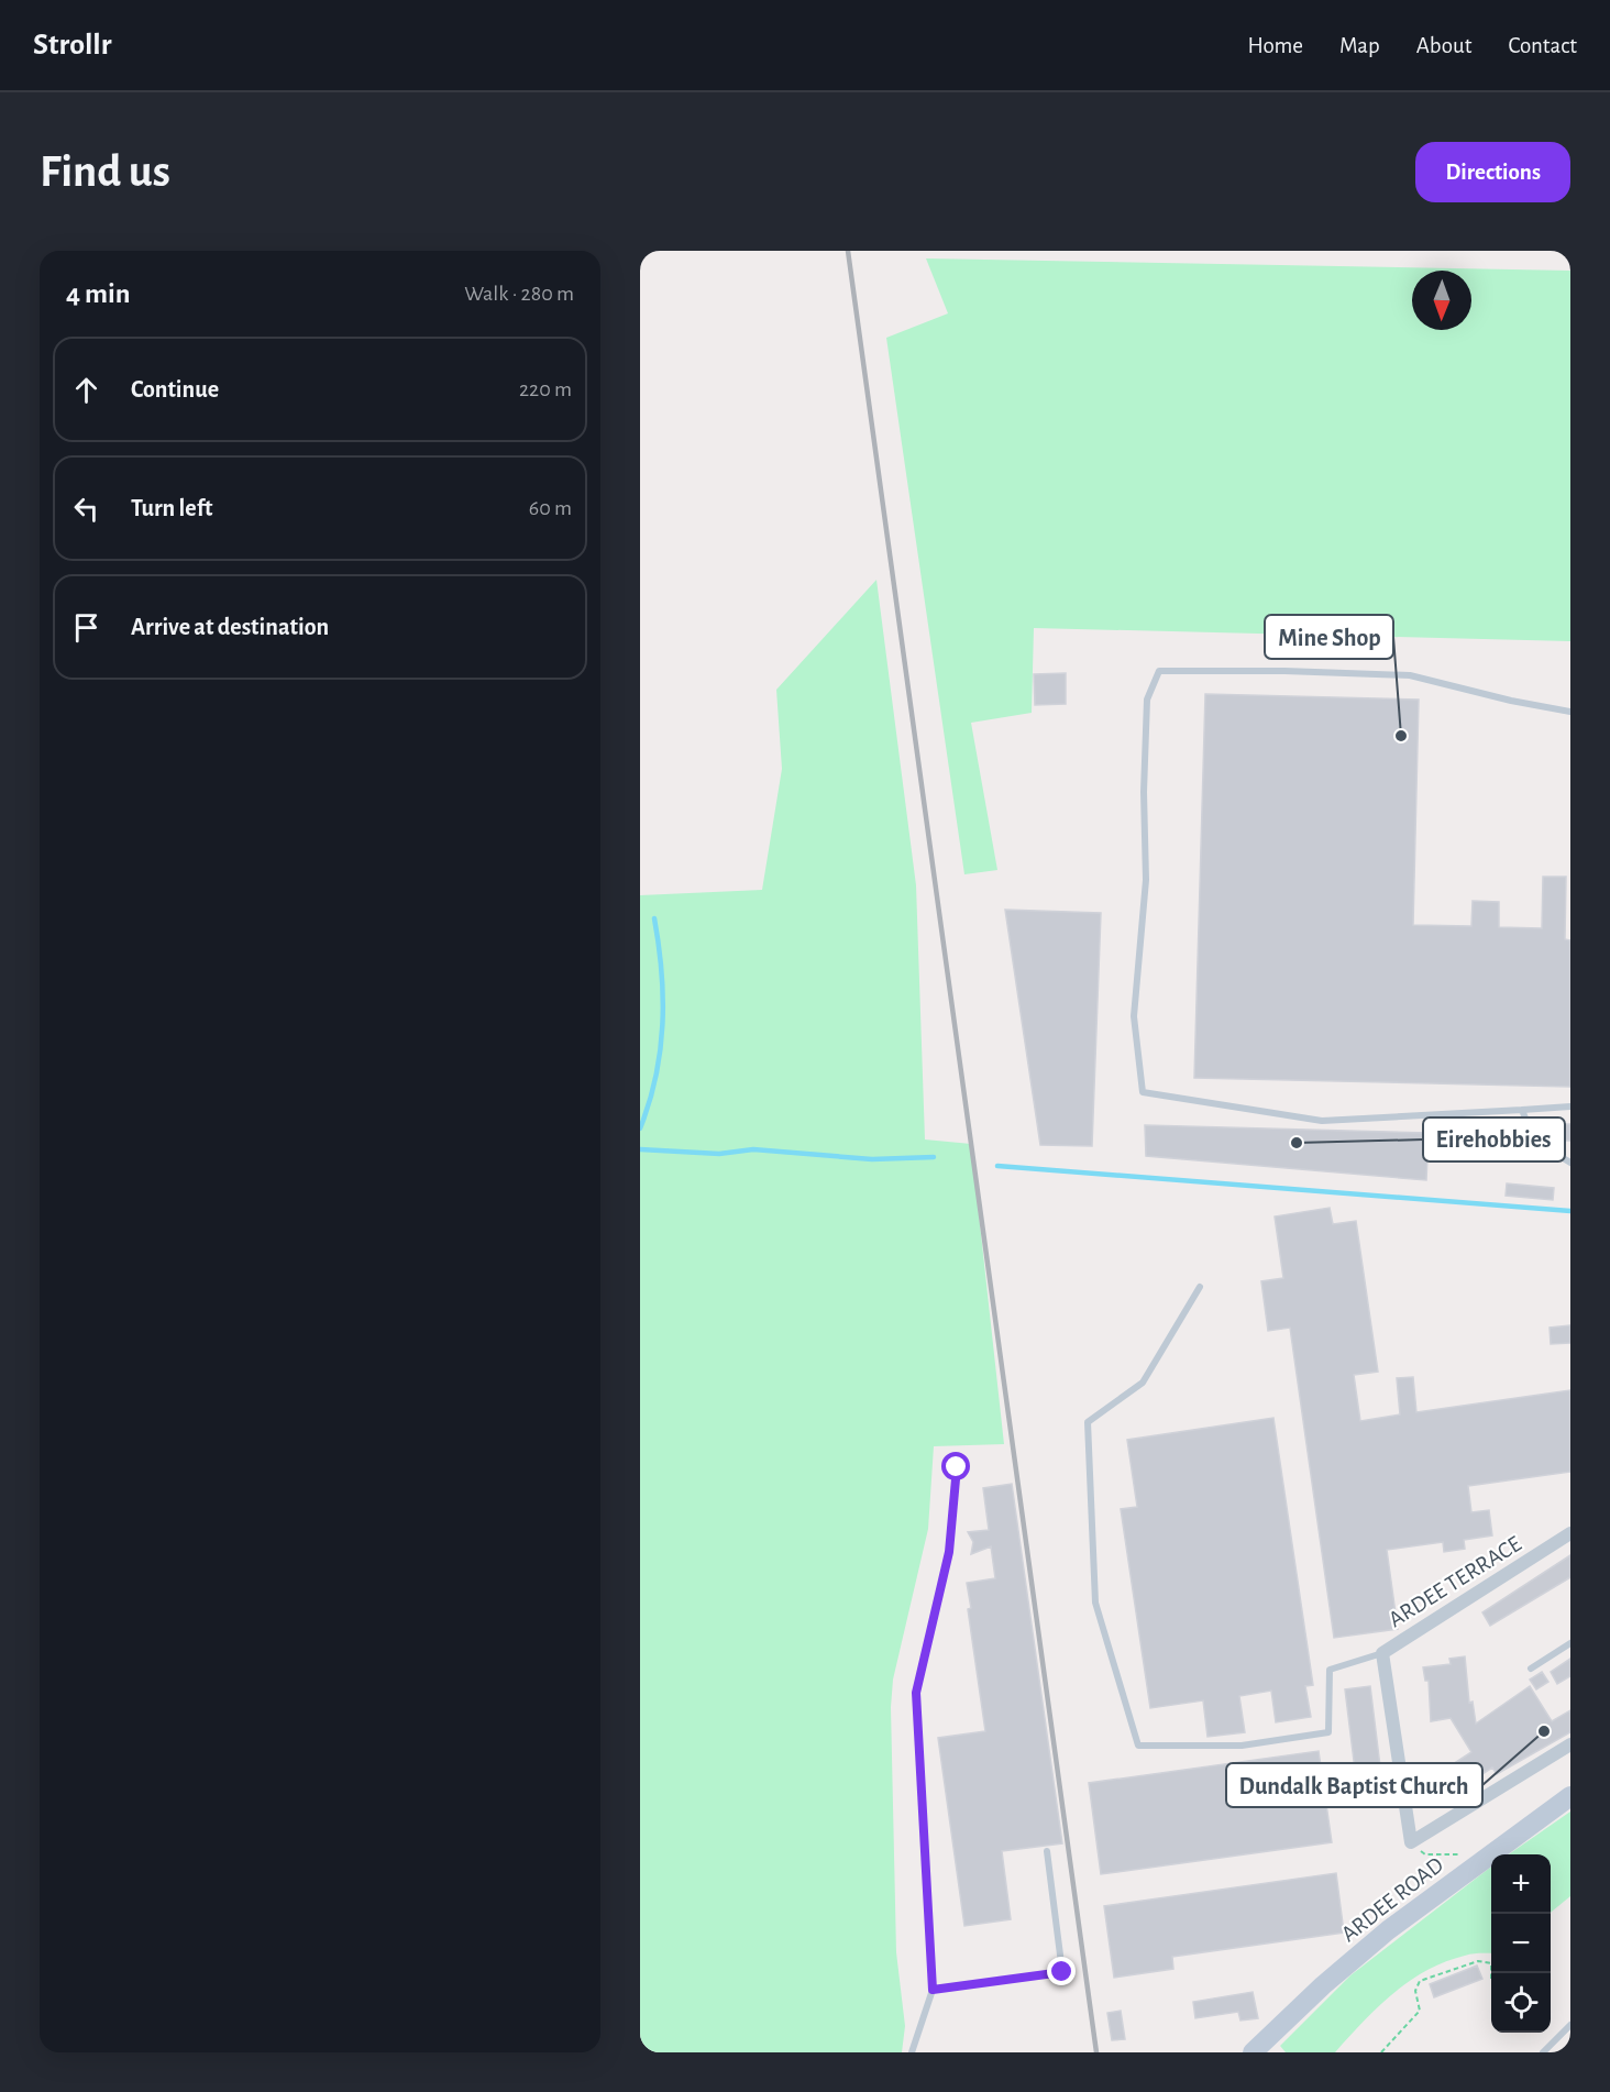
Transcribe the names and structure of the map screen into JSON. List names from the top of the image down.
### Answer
{
  "streets": {
    "main road": ["ARDEE ROAD"],
    "street": ["ARDEE TERRACE"]
  },
  "places": ["Mine Shop", "Eirehobbies", "Dundalk Baptist Church"],
  "north": "bottom",
  "page": {
    "header": "Strollr",
    "nav": [
      "Home",
      "Map",
      "About",
      "Contact"
    ],
    "buttons": "Directions",
    "title": "Find us",
    "heading": ["4 min", "Walk · 280 m"],
    "list": [
      ["Continue", "220 m"],
      ["Turn left", "60 m"],
      "Arrive at destination"
    ],
    "map_buttons": ["+", "−"]
  }
}
